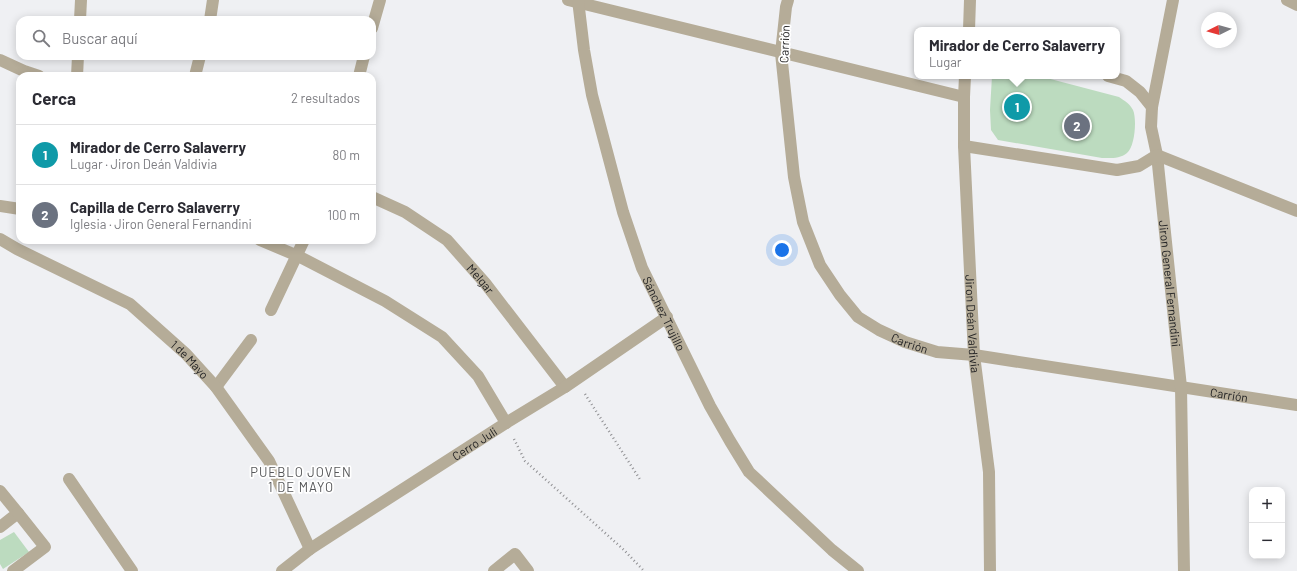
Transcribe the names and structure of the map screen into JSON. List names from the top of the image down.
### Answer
{
  "streets": {
    "street": [
      "Carrión",
      "Melgar",
      "Jiron General Fernandini",
      "Sánchez Trujillo",
      "Jiron Deán Valdivia",
      "1 de Mayo",
      "Cerro Juli"
    ]
  },
  "crossings": [
    ["Carrión", "Jiron General Fernandini"],
    ["Carrión", "Jiron Deán Valdivia"],
    ["Melgar", "Cerro Juli"],
    ["Sánchez Trujillo", "Cerro Juli"],
    ["1 de Mayo", "Cerro Juli"]
  ],
  "districts": ["PUEBLO JOVEN 1 DE MAYO"],
  "north": "left",
  "page": {
    "search": "Buscar aquí",
    "popup": ["Mirador de Cerro Salaverry", "Lugar"],
    "heading": ["Cerca", "2 resultados"],
    "pins": ["1", "2"],
    "list": [
      {
        "mark": "1",
        "name": "Mirador de Cerro Salaverry",
        "note": "Lugar · Jiron Deán Valdivia",
        "value": "80 m"
      },
      {
        "mark": "2",
        "name": "Capilla de Cerro Salaverry",
        "note": "Iglesia · Jiron General Fernandini",
        "value": "100 m"
      }
    ],
    "map_buttons": ["+", "−"]
  }
}
